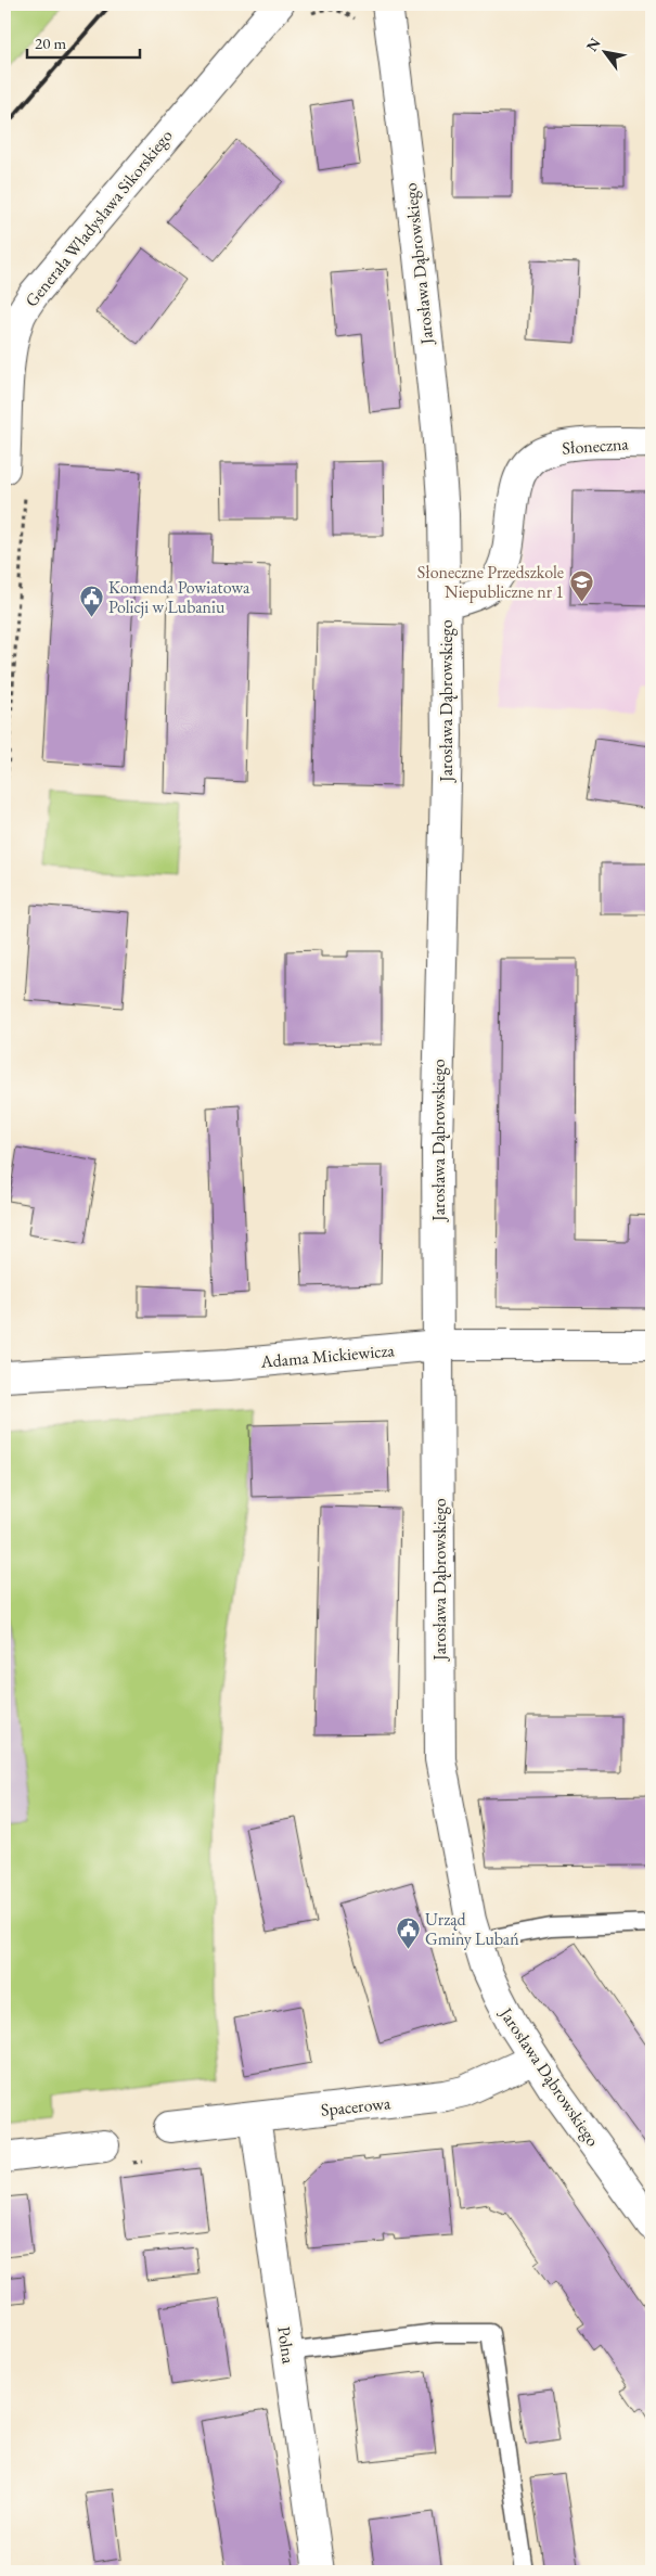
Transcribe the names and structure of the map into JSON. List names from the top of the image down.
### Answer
{
  "streets": {
    "street": [
      "Generała Władysława Sikorskiego",
      "Jarosława Dąbrowskiego",
      "Słoneczna",
      "Adama Mickiewicza",
      "Spacerowa",
      "Polna"
    ]
  },
  "crossings": [
    ["Jarosława Dąbrowskiego", "Słoneczna"],
    ["Jarosława Dąbrowskiego", "Adama Mickiewicza"],
    ["Jarosława Dąbrowskiego", "Spacerowa"],
    ["Spacerowa", "Polna"]
  ],
  "places": {
    "school or university": ["Słoneczne Przedszkole Niepubliczne nr 1"],
    "public building": ["Komenda Powiatowa Policji w Lubaniu", "Urząd Gminy Lubań"]
  },
  "scale_bar": "20 m",
  "north": "top left"
}
